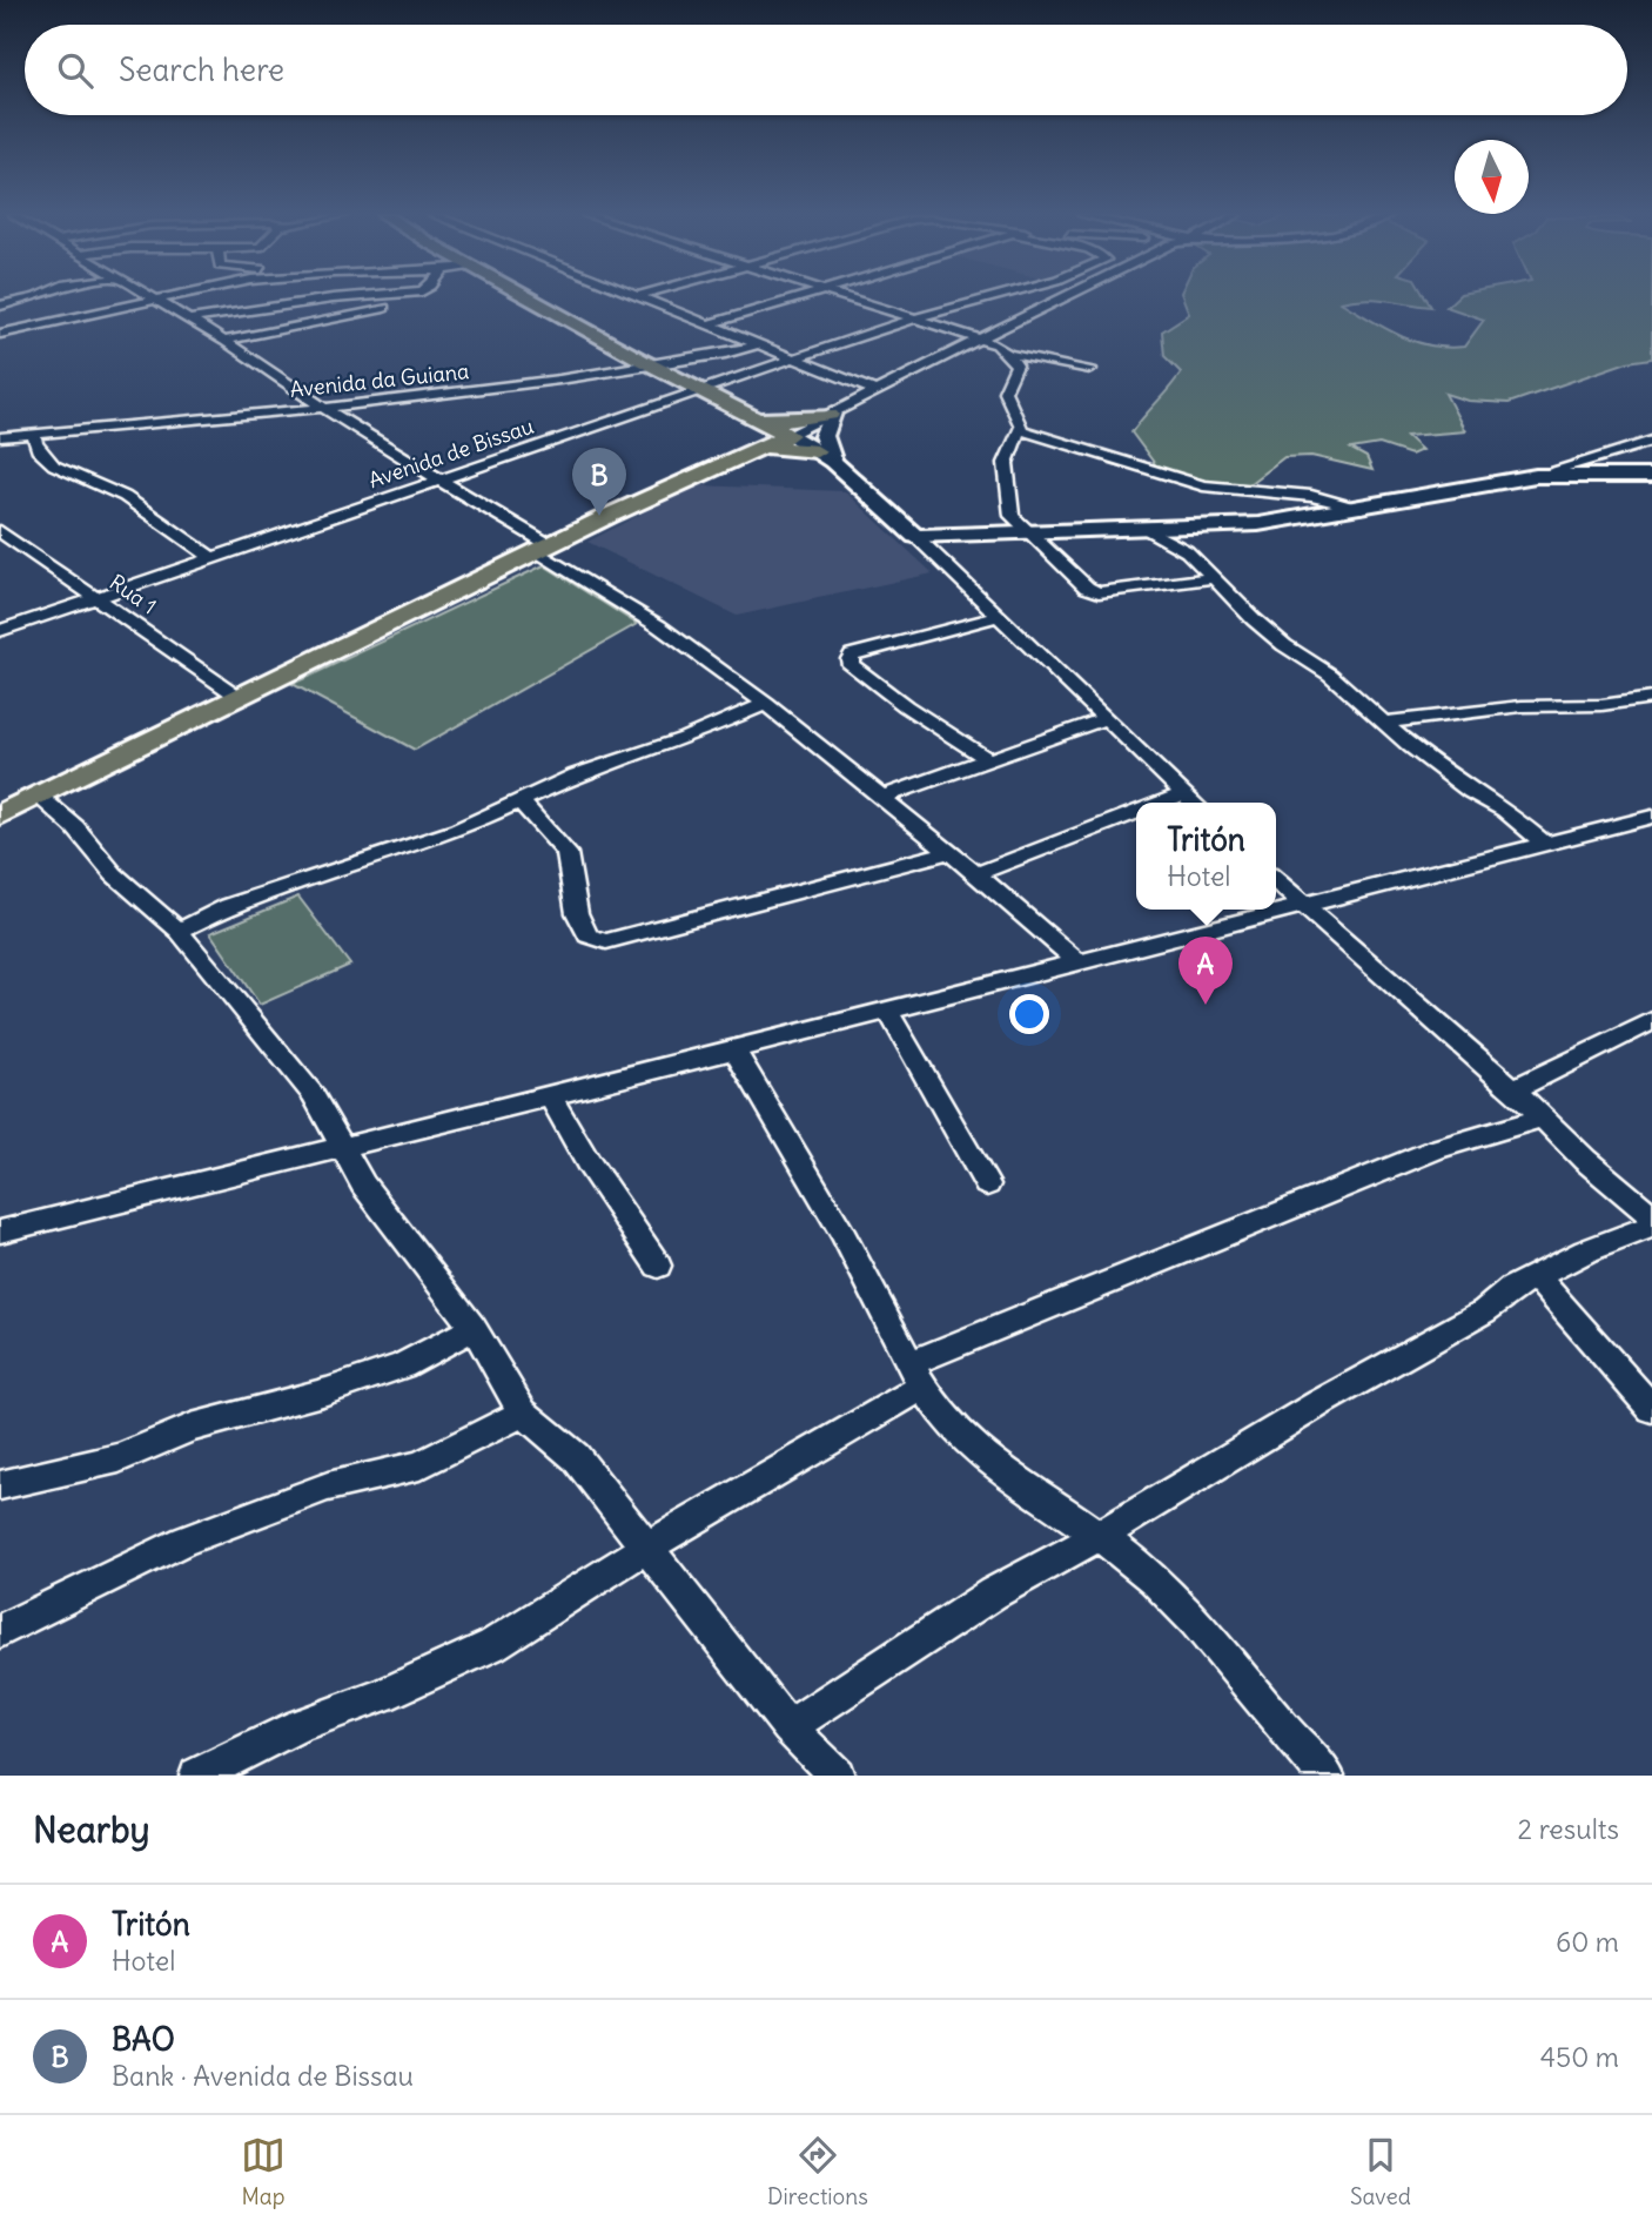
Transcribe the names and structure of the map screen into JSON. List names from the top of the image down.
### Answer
{
  "streets": {
    "street": ["Avenida da Guiana", "Avenida de Bissau", "Rua 1"]
  },
  "crossings": [
    ["Avenida de Bissau", "Rua 1"]
  ],
  "north": "bottom",
  "page": {
    "search": "Search here",
    "pins": ["B", "A"],
    "popup": ["Tritón", "Hotel"],
    "heading": ["Nearby", "2 results"],
    "list": [
      {
        "mark": "A",
        "name": "Tritón",
        "note": "Hotel",
        "value": "60 m"
      },
      {
        "mark": "B",
        "name": "BAO",
        "note": "Bank · Avenida de Bissau",
        "value": "450 m"
      }
    ],
    "nav": ["Map", "Directions", "Saved"]
  }
}
